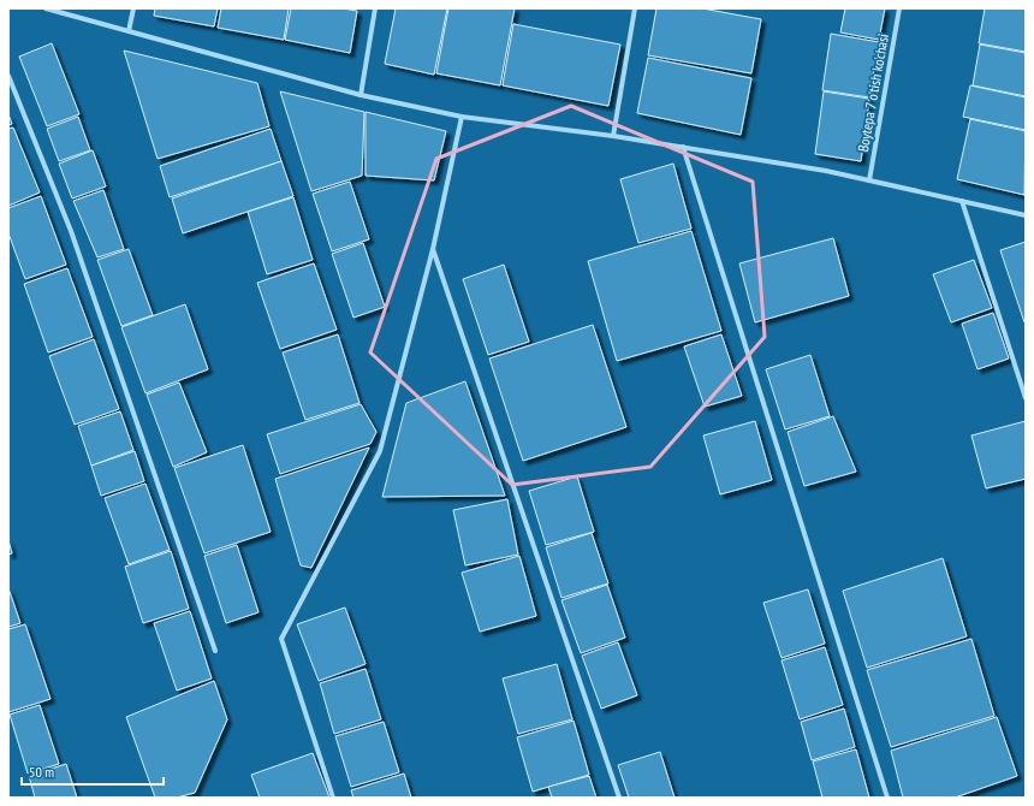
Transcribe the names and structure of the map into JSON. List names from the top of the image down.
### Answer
{
  "streets": {
    "street": ["Boytepa 7 o'tish ko'chasi"]
  },
  "scale_bar": "50 m"
}
